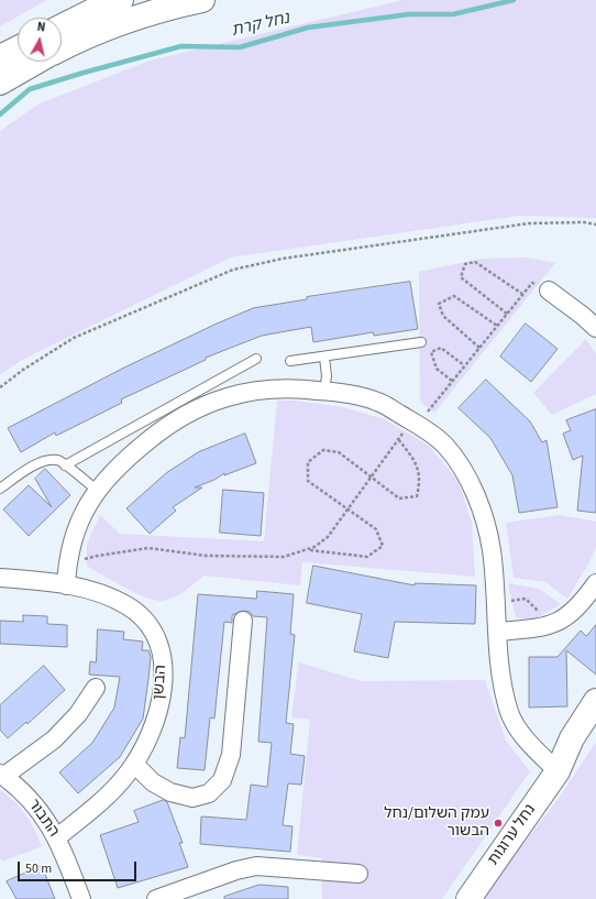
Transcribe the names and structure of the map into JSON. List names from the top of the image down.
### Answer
{
  "streets": {
    "main road": ["נחל ערוגות"],
    "street": ["הבשן", "התבור"]
  },
  "crossings": [
    ["הבשן", "התבור"]
  ],
  "water": ["נחל קרת"],
  "places": ["עמק השלום/נחל הבשור"],
  "scale_bar": "50 m",
  "north": "top"
}
